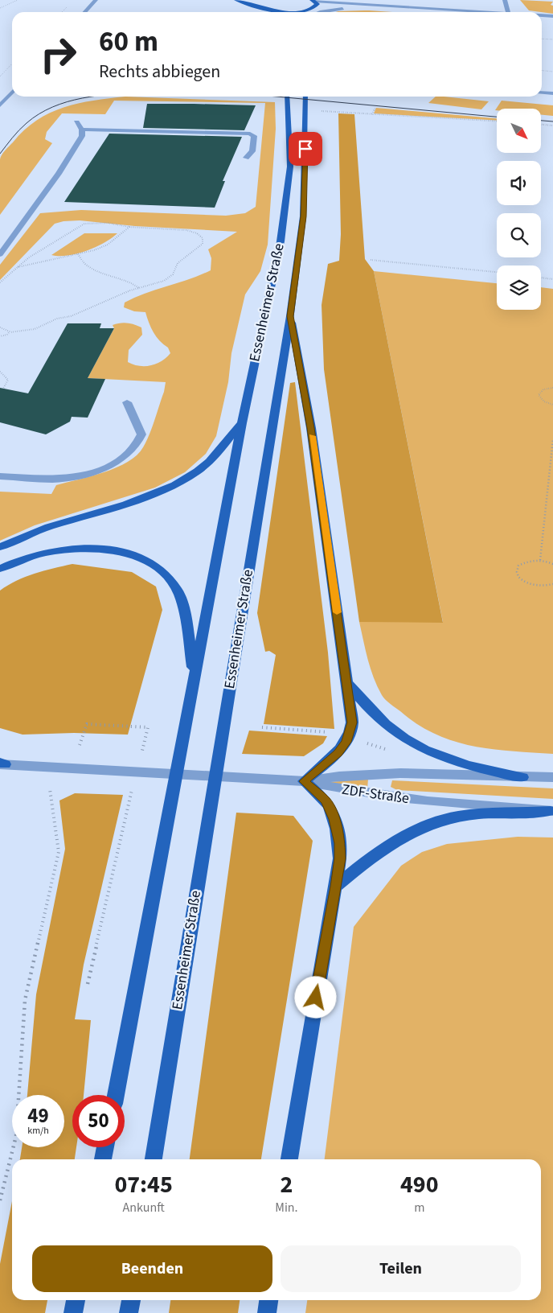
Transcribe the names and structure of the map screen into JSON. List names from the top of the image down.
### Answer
{
  "streets": {
    "main road": ["Essenheimer Straße"],
    "street": ["ZDF-Straße"]
  },
  "north": "bottom right",
  "page": {
    "turn": ["60 m", "Rechts abbiegen"],
    "speed": "49 km/h",
    "limit": "50",
    "eta": [
      "07:45",
      "Ankunft",
      "2",
      "Min.",
      "490",
      "m"
    ],
    "buttons": ["Beenden", "Teilen"]
  }
}
